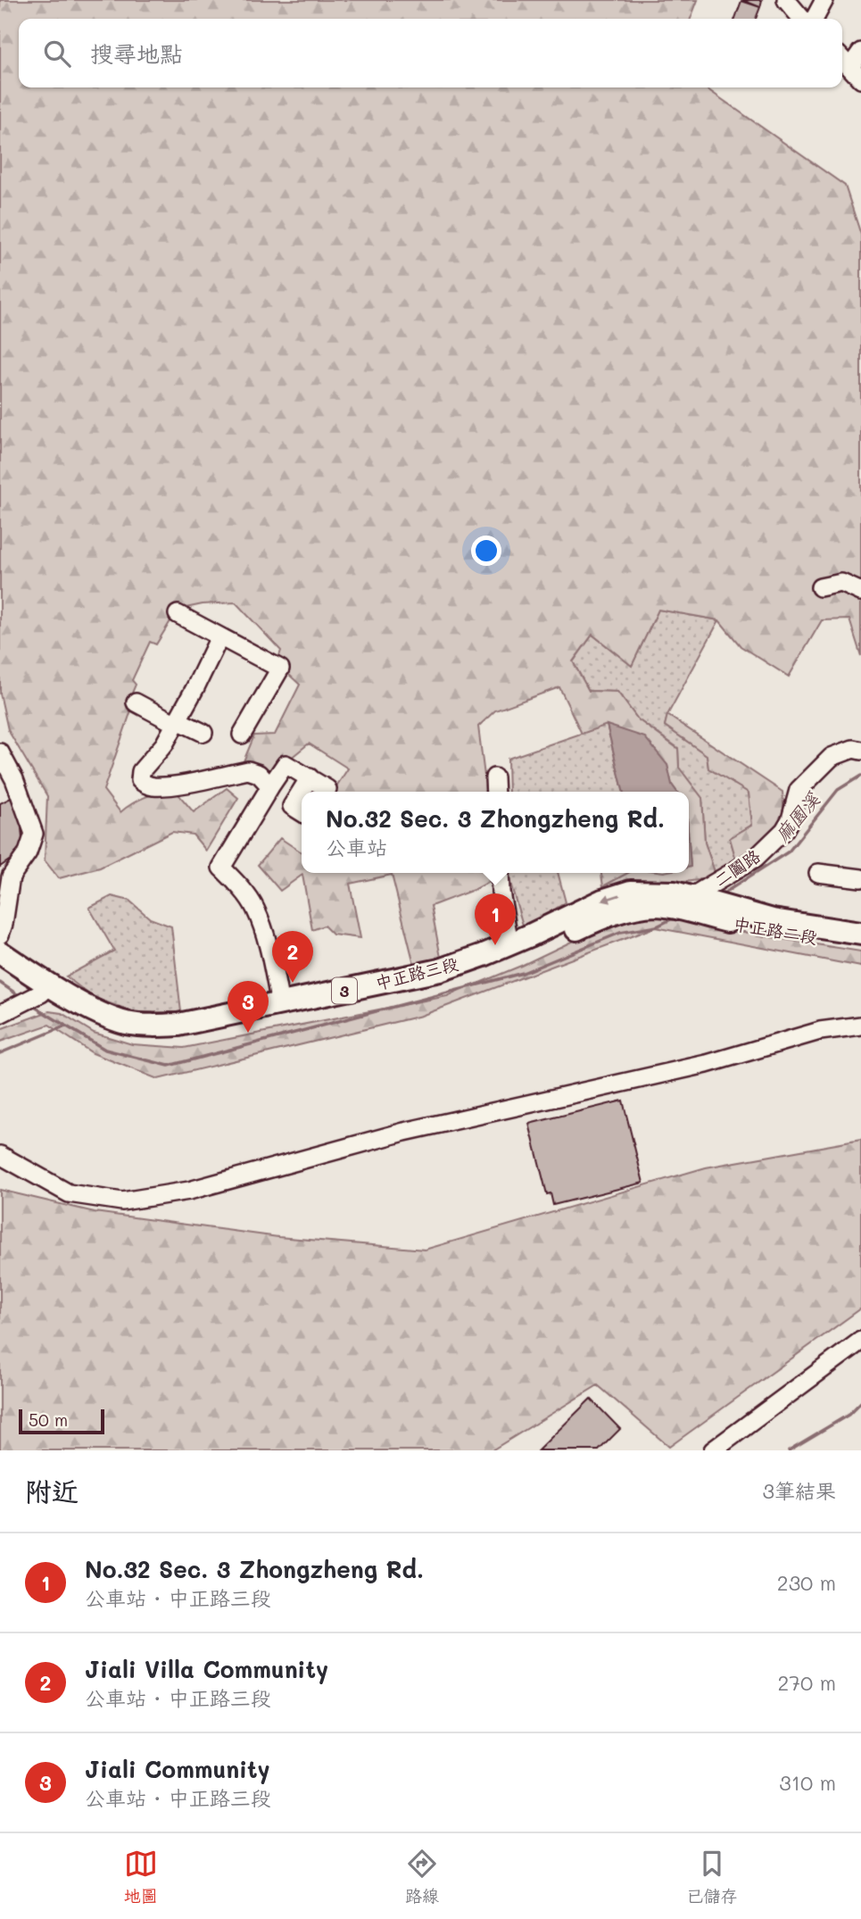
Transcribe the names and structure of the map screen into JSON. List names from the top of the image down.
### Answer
{
  "streets": {
    "main road": ["中正路二段", "中正路三段", "3"],
    "street": ["二鬮路"]
  },
  "crossings": [
    ["二鬮路", "中正路二段"],
    ["二鬮路", "中正路三段"],
    ["中正路二段", "中正路三段"]
  ],
  "water": ["麻園溪"],
  "scale_bar": "50 m",
  "page": {
    "search": "搜尋地點",
    "popup": ["No.32 Sec. 3 Zhongzheng Rd.", "公車站"],
    "pins": ["1", "2", "3"],
    "scale": "50 m",
    "heading": ["附近", "3筆結果"],
    "list": [
      {
        "mark": "1",
        "name": "No.32 Sec. 3 Zhongzheng Rd.",
        "note": "公車站 · 中正路三段",
        "value": "230 m"
      },
      {
        "mark": "2",
        "name": "Jiali Villa Community",
        "note": "公車站 · 中正路三段",
        "value": "270 m"
      },
      {
        "mark": "3",
        "name": "Jiali Community",
        "note": "公車站 · 中正路三段",
        "value": "310 m"
      }
    ],
    "nav": ["地圖", "路線", "已儲存"]
  }
}
